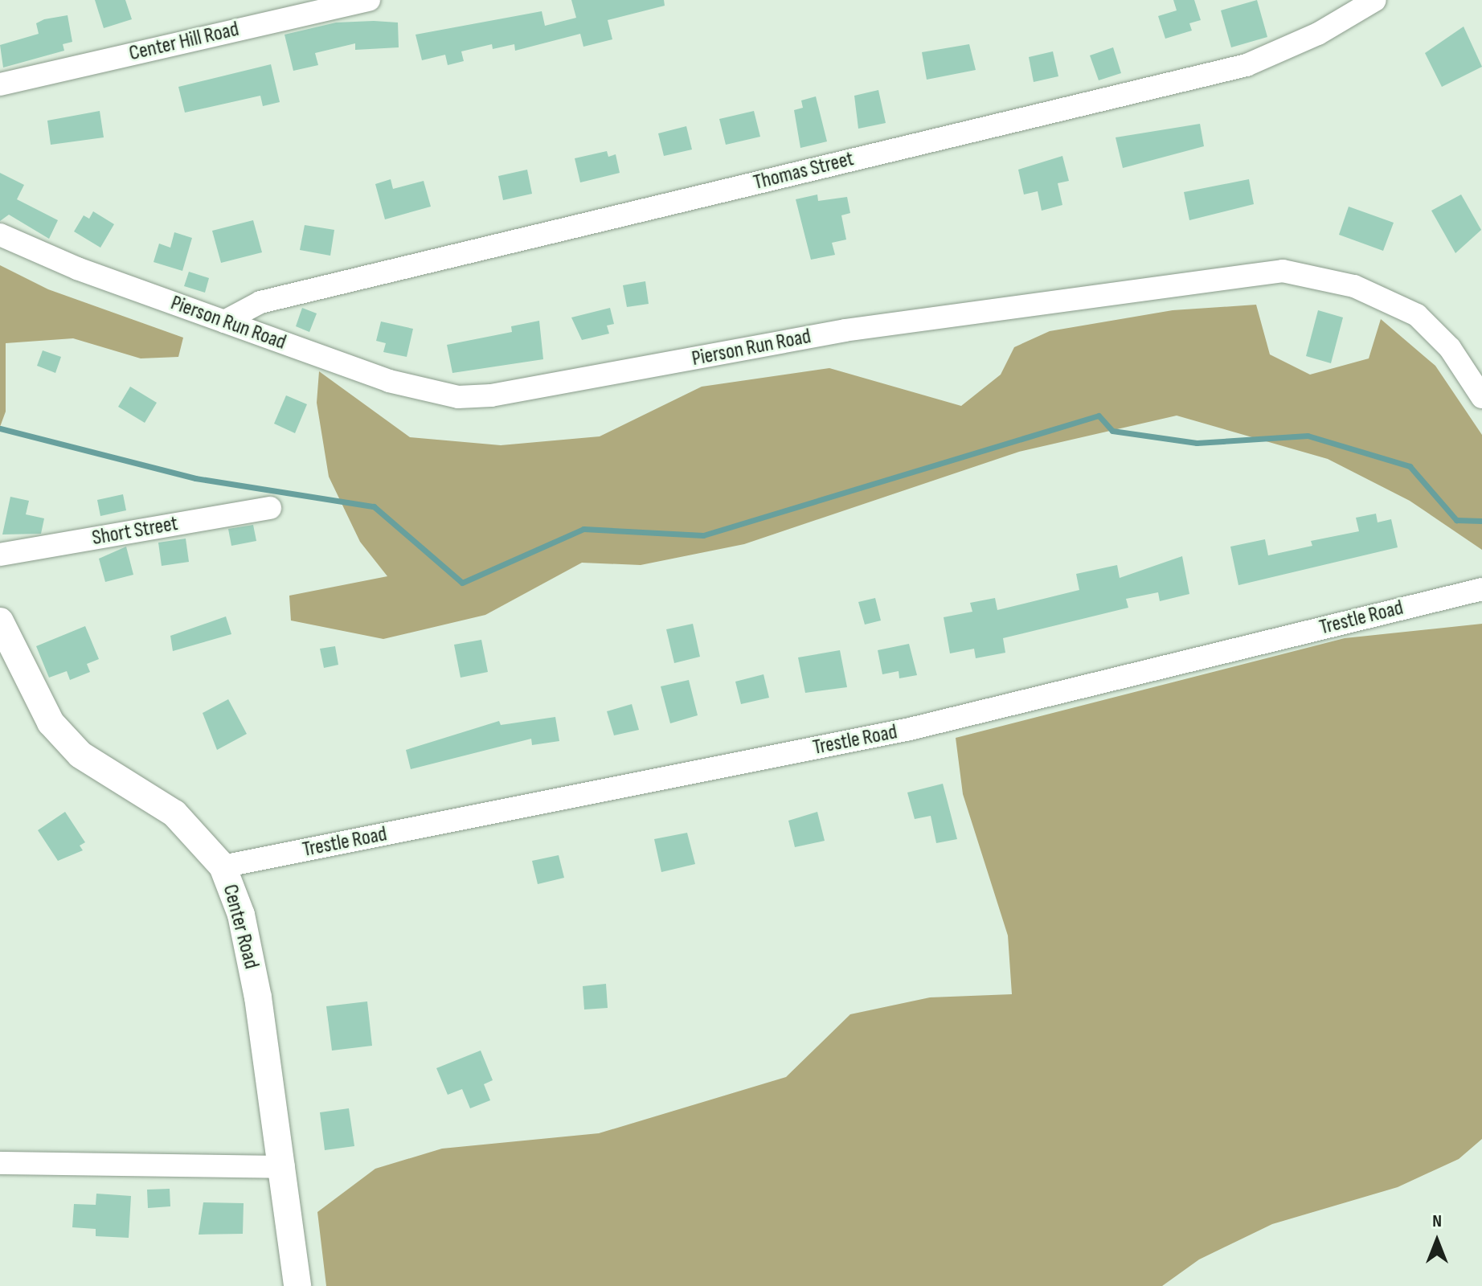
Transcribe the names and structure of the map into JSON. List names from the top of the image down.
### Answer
{
  "streets": {
    "main road": ["Center Road"],
    "street": [
      "Center Hill Road",
      "Thomas Street",
      "Pierson Run Road",
      "Short Street",
      "Trestle Road"
    ]
  },
  "crossings": [
    ["Thomas Street", "Pierson Run Road"],
    ["Trestle Road", "Center Road"]
  ],
  "north": "top"
}
